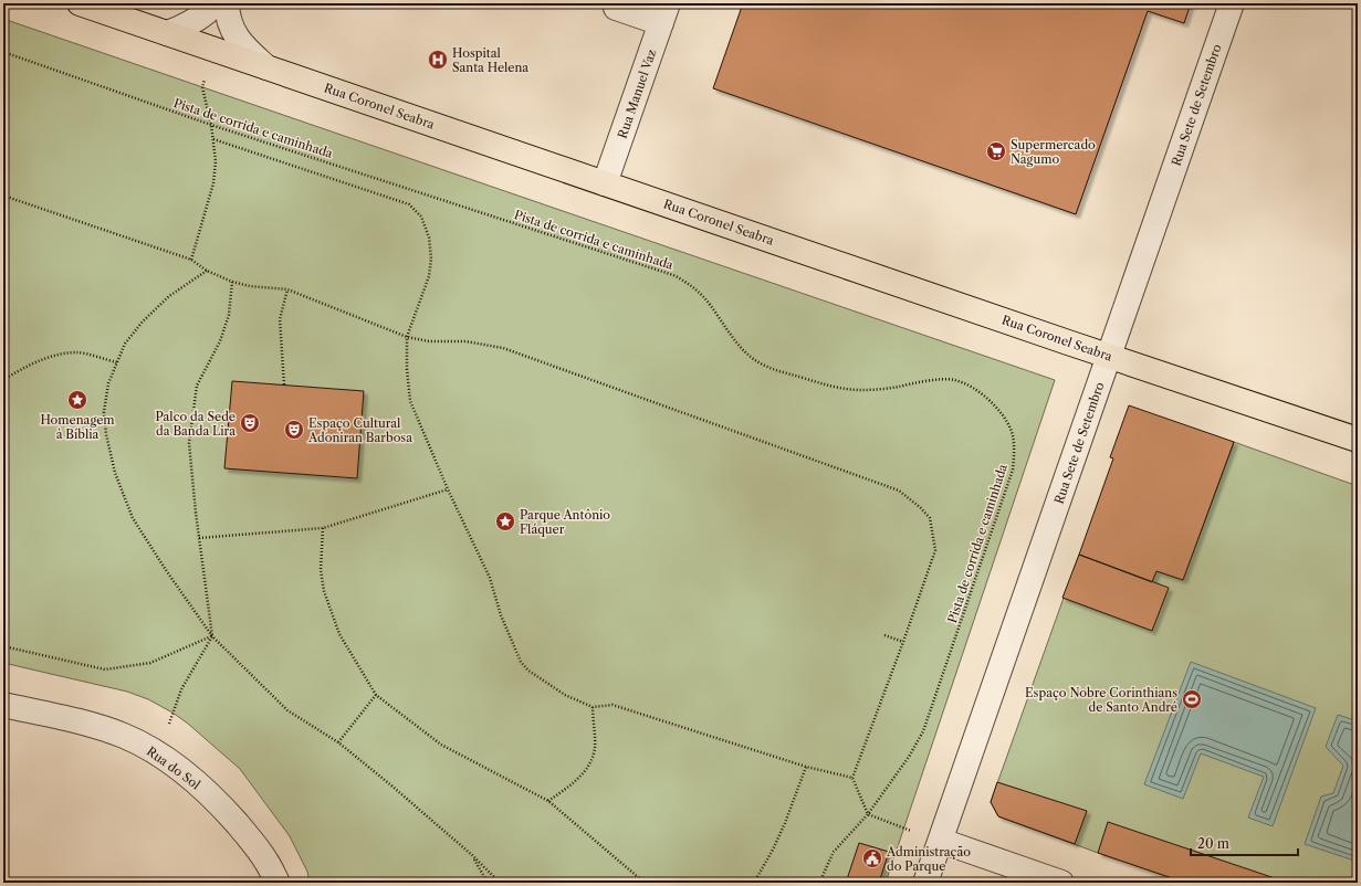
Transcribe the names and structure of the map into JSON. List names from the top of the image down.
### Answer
{
  "streets": {
    "main road": ["Rua Coronel Seabra"],
    "street": ["Rua Manuel Vaz", "Rua Sete de Setembro", "Rua do Sol"],
    "path": ["Pista de corrida e caminhada"]
  },
  "crossings": [
    ["Rua Manuel Vaz", "Rua Coronel Seabra"],
    ["Rua Sete de Setembro", "Rua Coronel Seabra"]
  ],
  "places": {
    "hospital": ["Hospital Santa Helena"],
    "supermarket": ["Supermercado Nagumo"],
    "place": ["Homenagem à Bíblia", "Parque Antônio Fláquer"],
    "theatre": ["Palco da Sede da Banda Lira", "Espaço Cultural Adoniran Barbosa"],
    "sports": ["Espaço Nobre Corinthians de Santo André"],
    "public building": ["Administração do Parque"]
  },
  "scale_bar": "20 m"
}
